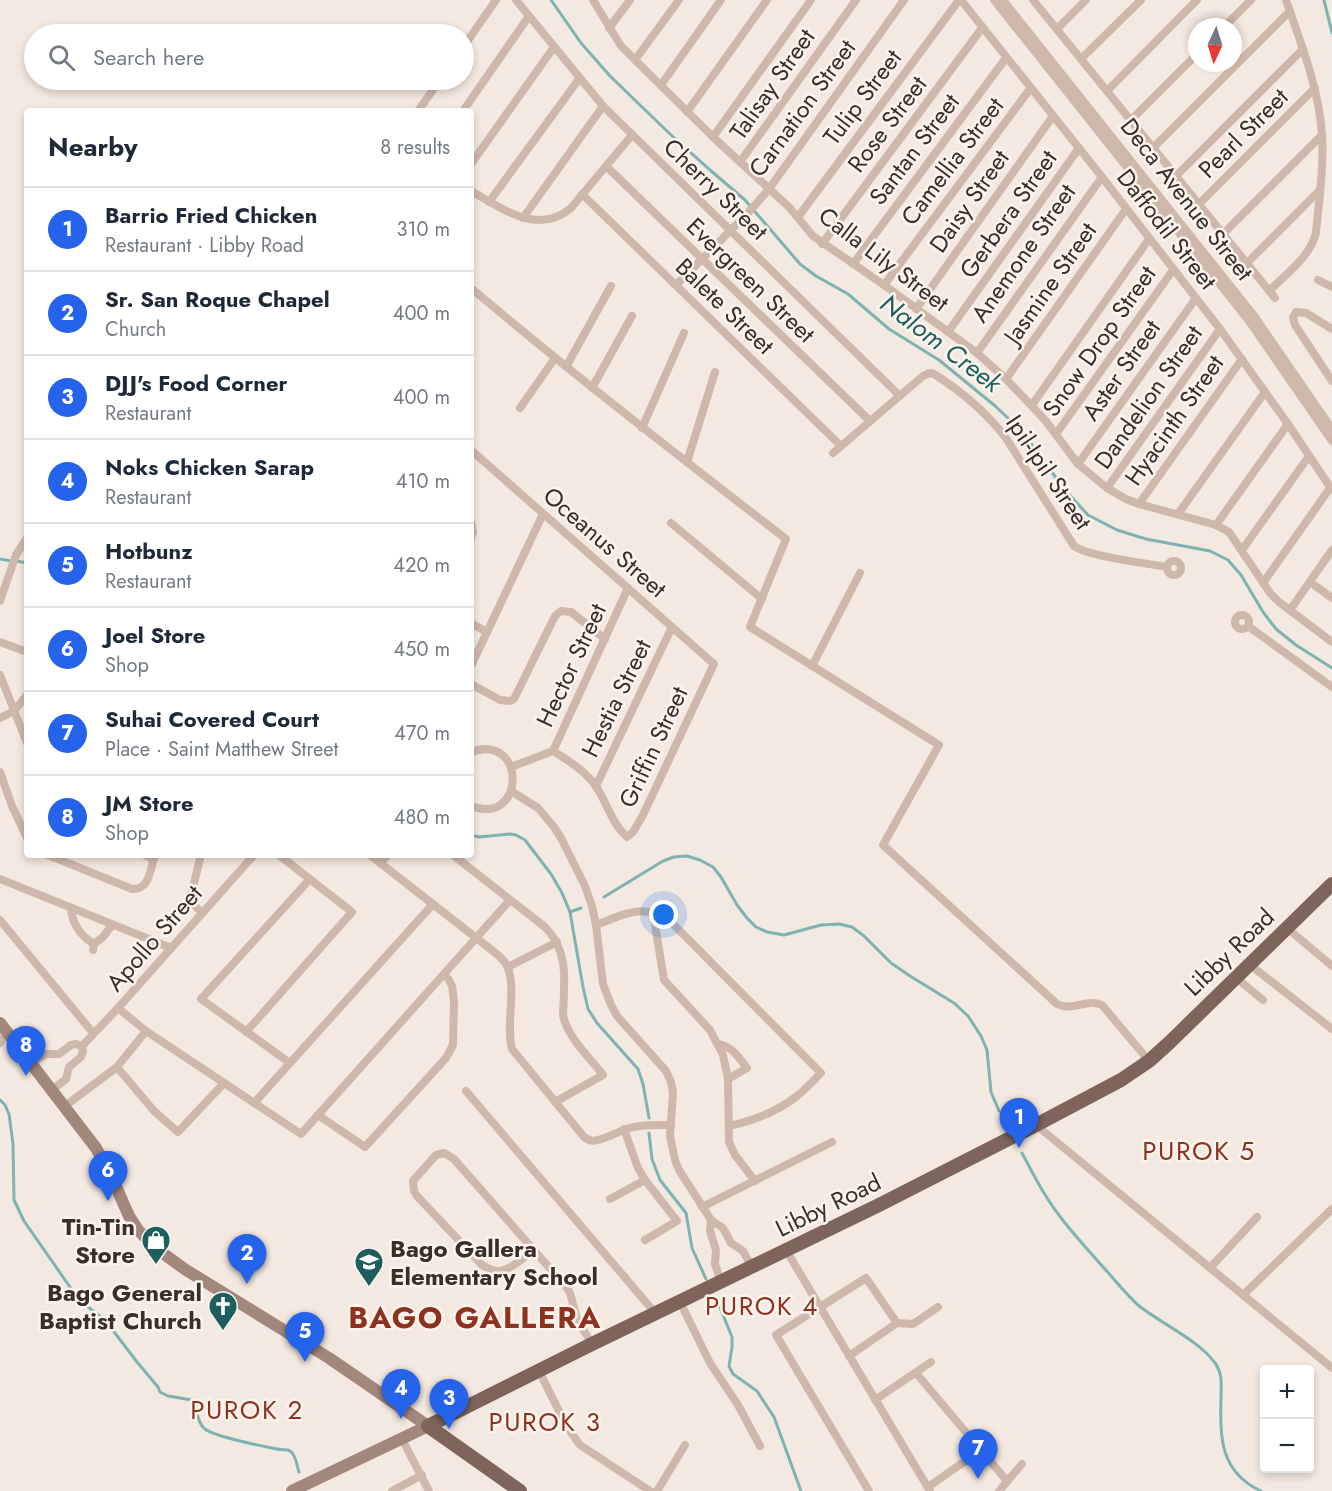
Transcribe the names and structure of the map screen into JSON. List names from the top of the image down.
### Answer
{
  "streets": {
    "main road": ["Libby Road"],
    "street": [
      "Talisay Street",
      "Tulip Street",
      "Carnation Street",
      "Rose Street",
      "Pearl Street",
      "Santan Street",
      "Camellia Street",
      "Cherry Street",
      "Deca Avenue Street",
      "Daisy Street",
      "Gerbera Street",
      "Daffodil Street",
      "Anemone Street",
      "Calla Lily Street",
      "Evergreen Street",
      "Jasmine Street",
      "Balete Street",
      "Snow Drop Street",
      "Aster Street",
      "Dandelion Street",
      "Hyacinth Street",
      "Ipil-Ipil Street",
      "Oceanus Street",
      "Hector Street",
      "Hestia Street",
      "Griffin Street",
      "Apollo Street"
    ]
  },
  "crossings": [
    ["Talisay Street", "Calla Lily Street"],
    ["Tulip Street", "Daffodil Street"],
    ["Tulip Street", "Calla Lily Street"],
    ["Carnation Street", "Cherry Street"],
    ["Carnation Street", "Calla Lily Street"],
    ["Carnation Street", "Evergreen Street"],
    ["Carnation Street", "Balete Street"],
    ["Rose Street", "Daffodil Street"],
    ["Rose Street", "Calla Lily Street"],
    ["Santan Street", "Daffodil Street"],
    ["Santan Street", "Calla Lily Street"],
    ["Camellia Street", "Daffodil Street"],
    ["Camellia Street", "Calla Lily Street"],
    ["Cherry Street", "Ipil-Ipil Street"],
    ["Daisy Street", "Daffodil Street"],
    ["Daisy Street", "Calla Lily Street"],
    ["Gerbera Street", "Daffodil Street"],
    ["Gerbera Street", "Calla Lily Street"],
    ["Daffodil Street", "Anemone Street"],
    ["Daffodil Street", "Jasmine Street"],
    ["Daffodil Street", "Snow Drop Street"],
    ["Daffodil Street", "Aster Street"],
    ["Daffodil Street", "Dandelion Street"],
    ["Daffodil Street", "Hyacinth Street"],
    ["Anemone Street", "Calla Lily Street"],
    ["Calla Lily Street", "Jasmine Street"],
    ["Calla Lily Street", "Snow Drop Street"],
    ["Calla Lily Street", "Aster Street"],
    ["Calla Lily Street", "Dandelion Street"],
    ["Calla Lily Street", "Hyacinth Street"],
    ["Evergreen Street", "Ipil-Ipil Street"],
    ["Balete Street", "Ipil-Ipil Street"],
    ["Oceanus Street", "Hector Street"],
    ["Oceanus Street", "Hestia Street"],
    ["Oceanus Street", "Griffin Street"],
    ["Hector Street", "Griffin Street"],
    ["Hestia Street", "Griffin Street"]
  ],
  "districts": [
    "PUROK 5",
    "PUROK 4",
    "BAGO GALLERA",
    "PUROK 2",
    "PUROK 3"
  ],
  "water": ["Nalom Creek"],
  "places": {
    "shop": ["Tin-Tin Store"],
    "school or university": ["Bago Gallera Elementary School"],
    "church": ["Bago General Baptist Church"]
  },
  "north": "bottom",
  "page": {
    "search": "Search here",
    "heading": ["Nearby", "8 results"],
    "list": [
      {
        "mark": "1",
        "name": "Barrio Fried Chicken",
        "note": "Restaurant · Libby Road",
        "value": "310 m"
      },
      {
        "mark": "2",
        "name": "Sr. San Roque Chapel",
        "note": "Church",
        "value": "400 m"
      },
      {
        "mark": "3",
        "name": "DJJ's Food Corner",
        "note": "Restaurant",
        "value": "400 m"
      },
      {
        "mark": "4",
        "name": "Noks Chicken Sarap",
        "note": "Restaurant",
        "value": "410 m"
      },
      {
        "mark": "5",
        "name": "Hotbunz",
        "note": "Restaurant",
        "value": "420 m"
      },
      {
        "mark": "6",
        "name": "Joel Store",
        "note": "Shop",
        "value": "450 m"
      },
      {
        "mark": "7",
        "name": "Suhai Covered Court",
        "note": "Place · Saint Matthew Street",
        "value": "470 m"
      },
      {
        "mark": "8",
        "name": "JM Store",
        "note": "Shop",
        "value": "480 m"
      }
    ],
    "pins": [
      "8",
      "1",
      "6",
      "2",
      "5",
      "4",
      "3",
      "7"
    ],
    "map_buttons": ["+", "−"]
  }
}
